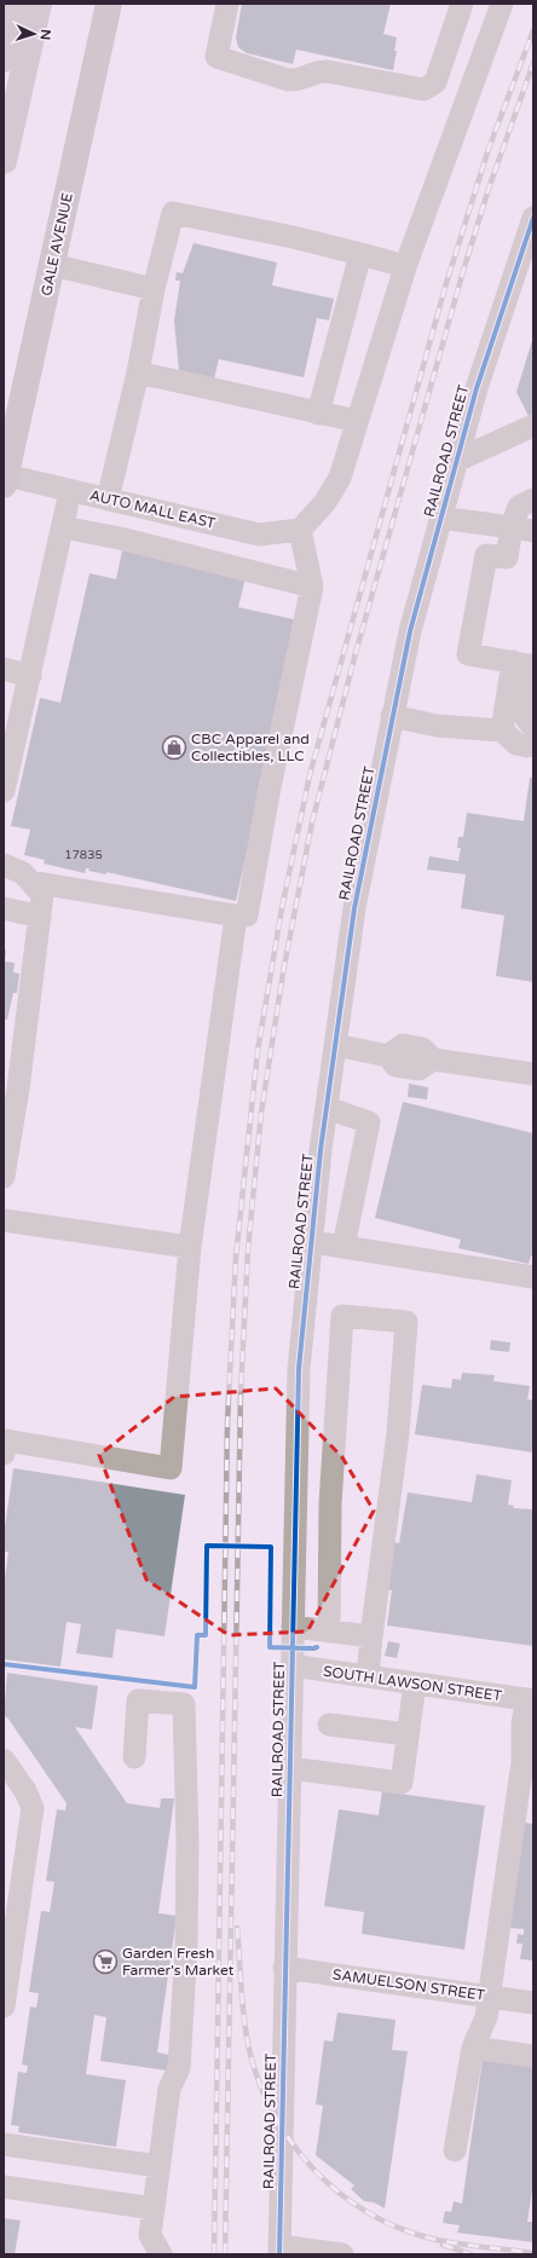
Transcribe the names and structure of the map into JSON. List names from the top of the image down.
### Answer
{
  "streets": {
    "main road": ["GALE AVENUE"],
    "street": [
      "RAILROAD STREET",
      "AUTO MALL EAST",
      "SOUTH LAWSON STREET",
      "SAMUELSON STREET"
    ]
  },
  "crossings": [
    ["GALE AVENUE", "AUTO MALL EAST"],
    ["RAILROAD STREET", "SOUTH LAWSON STREET"],
    ["RAILROAD STREET", "SAMUELSON STREET"]
  ],
  "places": {
    "shop": ["CBC Apparel and Collectibles, LLC"],
    "supermarket": ["Garden Fresh Farmer's Market"]
  },
  "house_numbers": ["17835"],
  "north": "right"
}
